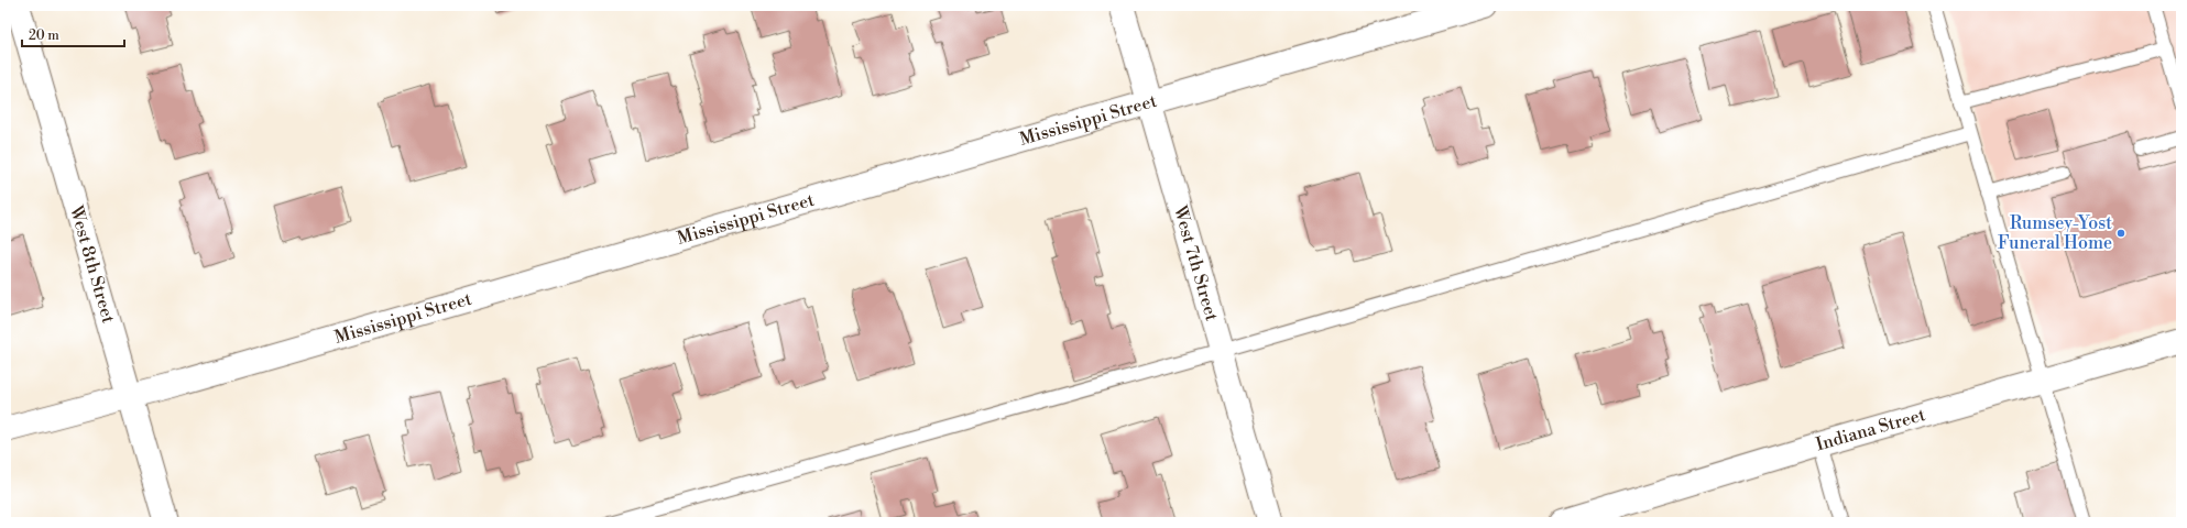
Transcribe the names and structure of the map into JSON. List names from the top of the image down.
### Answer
{
  "streets": {
    "street": [
      "Mississippi Street",
      "West 8th Street",
      "West 7th Street",
      "Indiana Street"
    ]
  },
  "crossings": [
    ["Mississippi Street", "West 8th Street"],
    ["Mississippi Street", "West 7th Street"]
  ],
  "places": ["Rumsey-Yost Funeral Home"],
  "scale_bar": "20 m"
}
